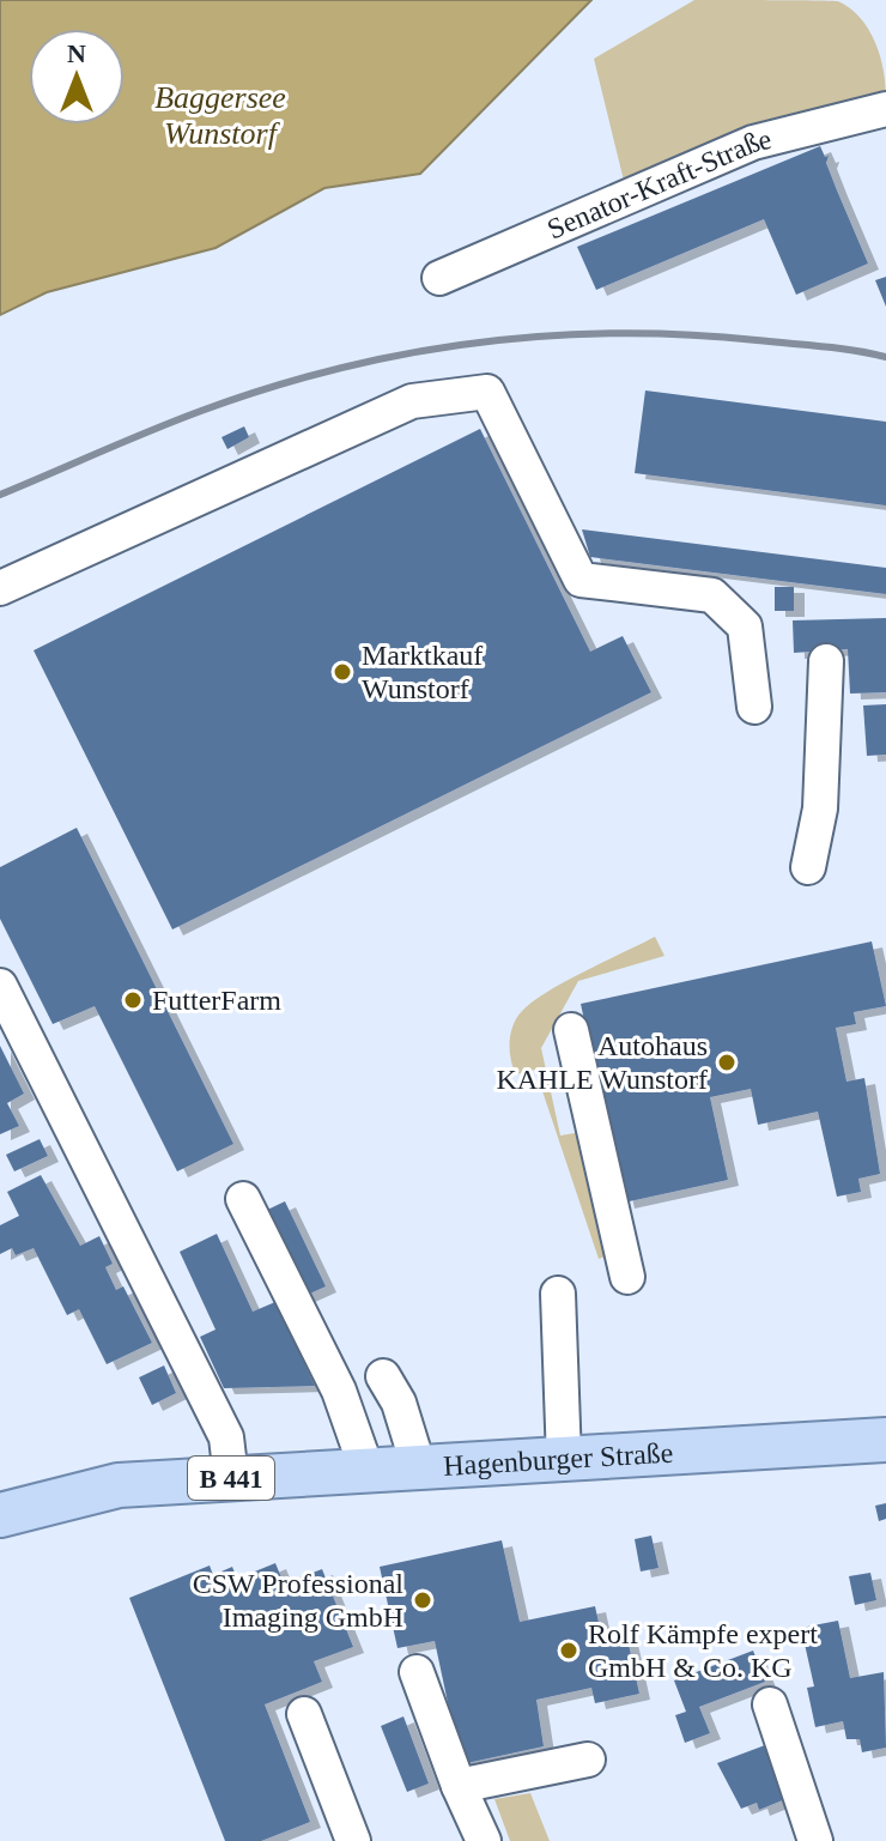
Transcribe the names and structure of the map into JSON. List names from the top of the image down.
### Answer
{
  "streets": {
    "main road": ["Hagenburger Straße", "B 441"],
    "street": ["Senator-Kraft-Straße"]
  },
  "water": ["Baggersee Wunstorf"],
  "places": [
    "Marktkauf Wunstorf",
    "FutterFarm",
    "Autohaus KAHLE Wunstorf",
    "CSW Professional Imaging GmbH",
    "Rolf Kämpfe expert GmbH & Co. KG"
  ],
  "north": "top"
}
